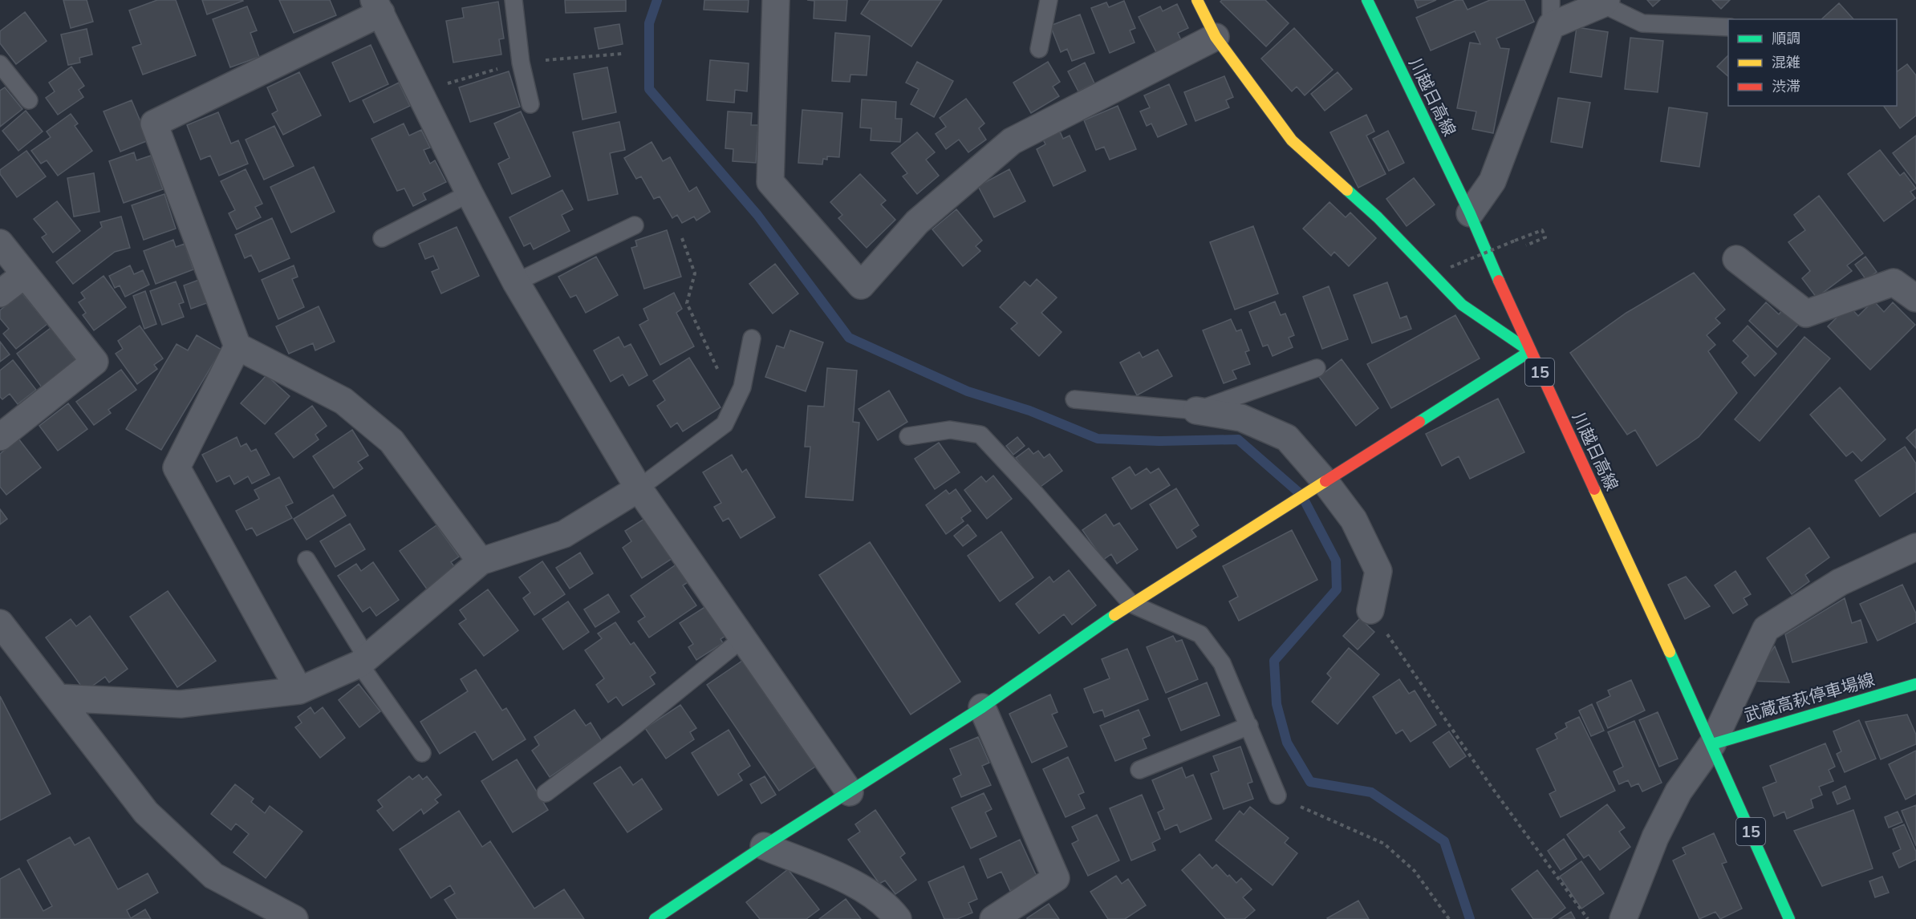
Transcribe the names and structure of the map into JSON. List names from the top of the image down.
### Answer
{
  "streets": {
    "street": ["川越日高線", "15", "武蔵高萩停車場線"]
  },
  "crossings": [
    ["川越日高線", "武蔵高萩停車場線"]
  ],
  "legend": ["順調", "混雑", "渋滞"]
}
